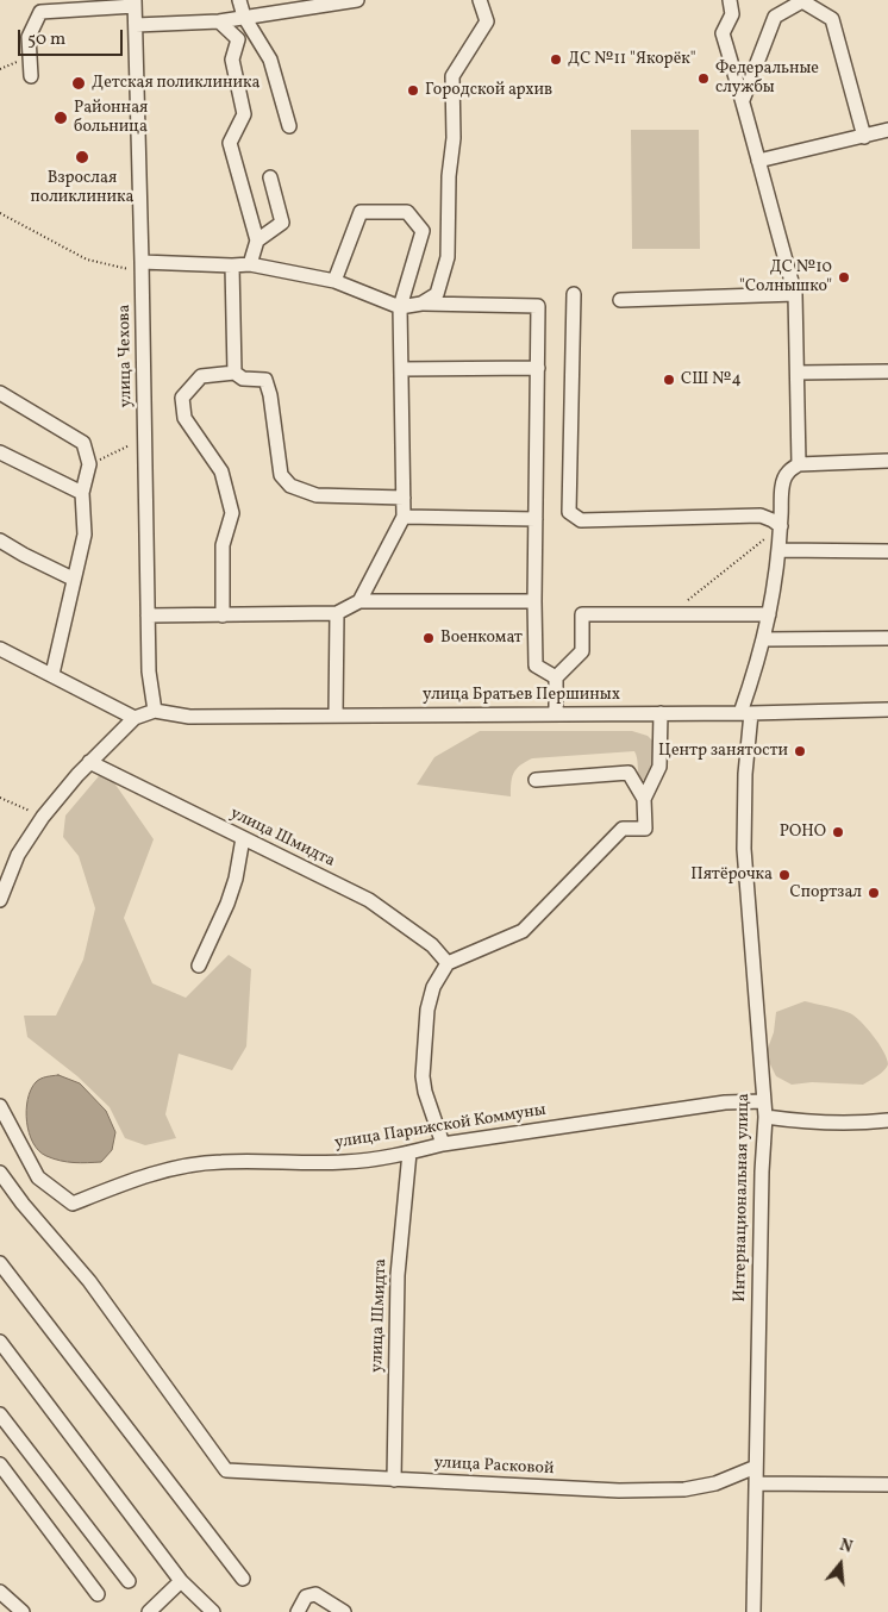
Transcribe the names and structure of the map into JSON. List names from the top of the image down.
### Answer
{
  "streets": {
    "street": [
      "улица Чехова",
      "улица Братьев Першиных",
      "улица Шмидта",
      "улица Парижской Коммуны",
      "Интернациональная улица",
      "улица Расковой"
    ]
  },
  "crossings": [
    ["улица Чехова", "улица Братьев Першиных"],
    ["улица Братьев Першиных", "Интернациональная улица"],
    ["улица Шмидта", "улица Парижской Коммуны"],
    ["улица Шмидта", "улица Расковой"],
    ["улица Парижской Коммуны", "Интернациональная улица"],
    ["Интернациональная улица", "улица Расковой"]
  ],
  "places": [
    "ДС №11 \"Якорёк\"",
    "Федеральные службы",
    "Детская поликлиника",
    "Городской архив",
    "Районная больница",
    "Взрослая поликлиника",
    "ДС №10 \"Солнышко\"",
    "СШ №4",
    "Военкомат",
    "Центр занятости",
    "РОНО",
    "Пятёрочка",
    "Спортзал"
  ],
  "scale_bar": "50 m",
  "north": "top"
}
